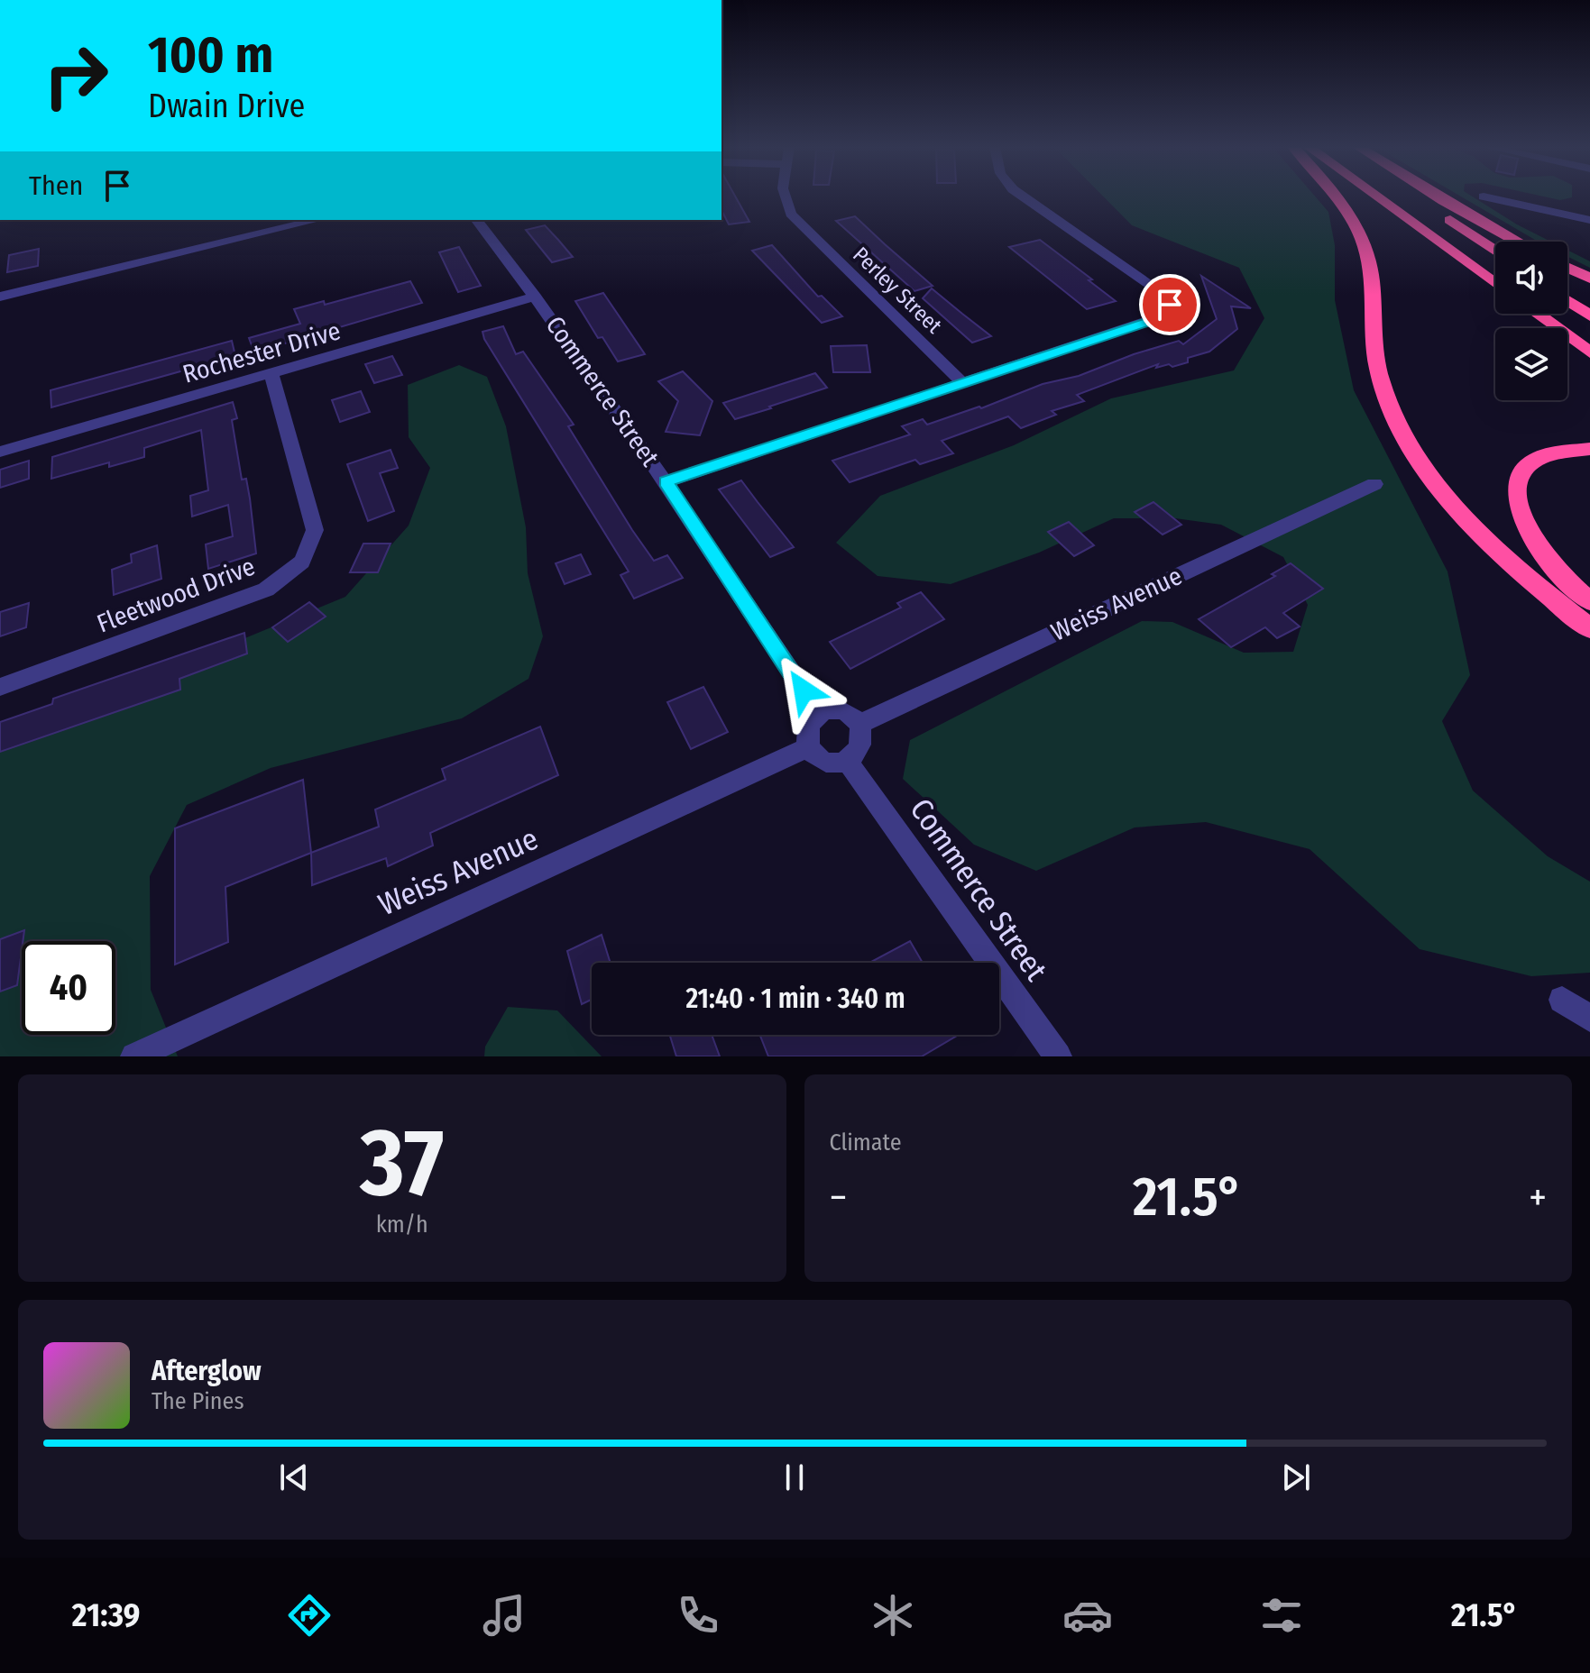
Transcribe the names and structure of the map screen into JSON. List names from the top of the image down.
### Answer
{
  "streets": {
    "street": [
      "Perley Street",
      "Rochester Drive",
      "Commerce Street",
      "Fleetwood Drive",
      "Weiss Avenue"
    ]
  },
  "crossings": [
    ["Rochester Drive", "Commerce Street"],
    ["Rochester Drive", "Fleetwood Drive"],
    ["Commerce Street", "Weiss Avenue"]
  ],
  "page": {
    "turn": ["100 m", "Dwain Drive"],
    "then": "Then",
    "limit": "40",
    "trip": "21:40 · 1 min · 340 m",
    "tile": [
      ["37", "km/h"],
      "Climate"
    ],
    "heat": ["−", "21.5°", "+"],
    "song": ["Afterglow", "The Pines"],
    "tabs": ["21:39", "21.5°"]
  }
}
